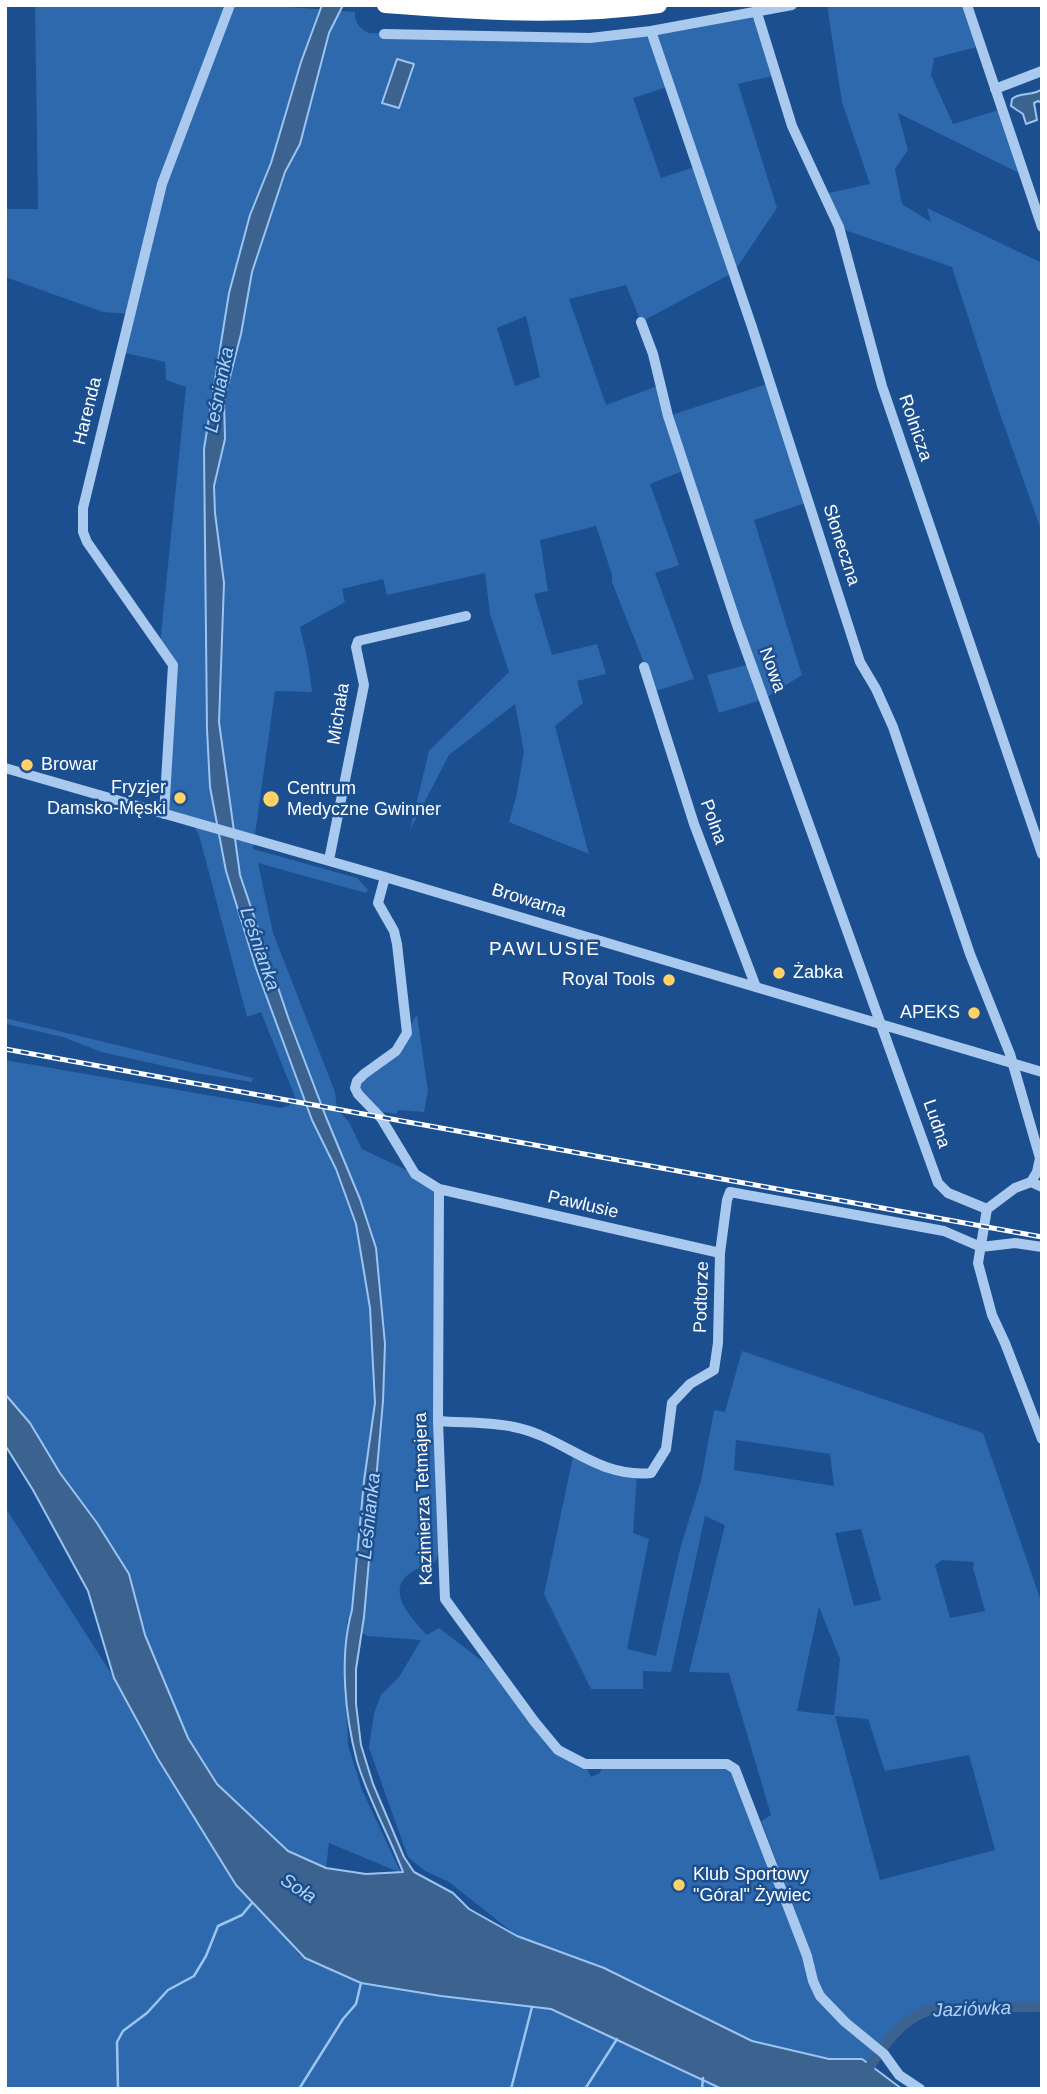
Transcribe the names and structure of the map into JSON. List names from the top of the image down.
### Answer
{
  "streets": {
    "street": [
      "Harenda",
      "Rolnicza",
      "Słoneczna",
      "Nowa",
      "Michała",
      "Polna",
      "Browarna",
      "Ludna",
      "Pawlusie",
      "Podtorze",
      "Kazimierza Tetmajera"
    ]
  },
  "crossings": [
    ["Harenda", "Browarna"],
    ["Słoneczna", "Browarna"],
    ["Nowa", "Browarna"],
    ["Nowa", "Ludna"],
    ["Michała", "Browarna"],
    ["Polna", "Browarna"],
    ["Browarna", "Ludna"],
    ["Pawlusie", "Podtorze"],
    ["Pawlusie", "Kazimierza Tetmajera"],
    ["Podtorze", "Kazimierza Tetmajera"]
  ],
  "districts": ["PAWLUSIE"],
  "water": ["Leśnianka", "Soła", "Jaziówka"],
  "places": [
    "Browar",
    "Fryzjer Damsko-Męski",
    "Centrum Medyczne Gwinner",
    "Żabka",
    "Royal Tools",
    "APEKS",
    "Klub Sportowy \"Góral\" Żywiec"
  ]
}
